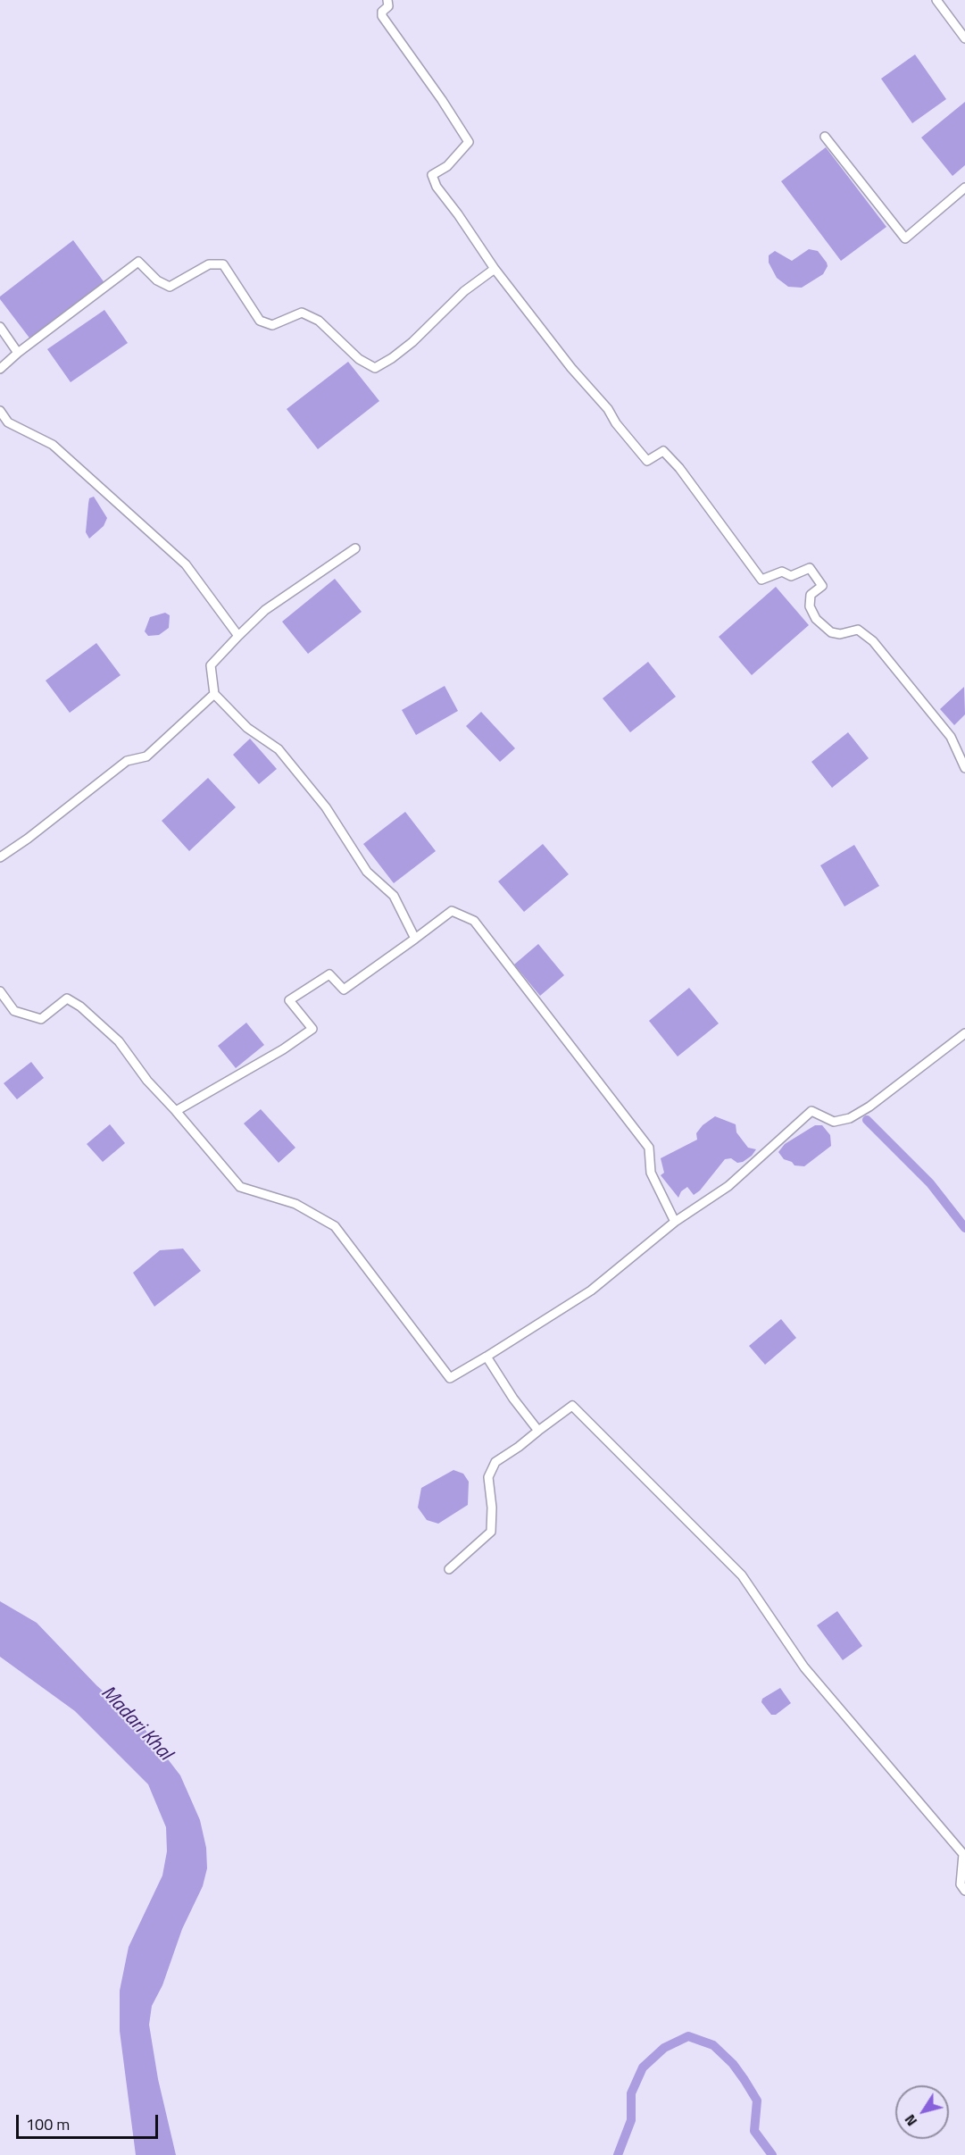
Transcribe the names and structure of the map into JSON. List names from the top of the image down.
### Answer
{
  "water": ["Madari Khal"],
  "scale_bar": "100 m",
  "north": "bottom left"
}
